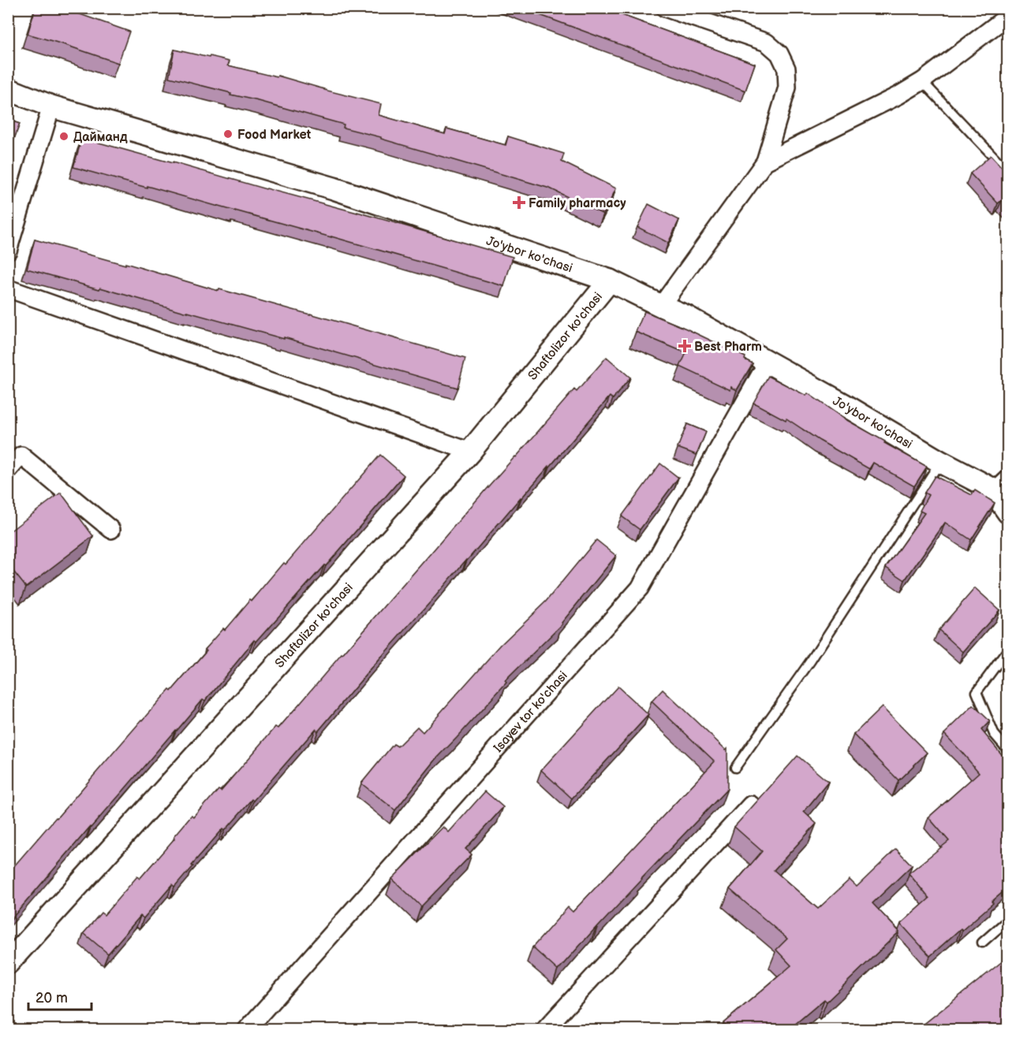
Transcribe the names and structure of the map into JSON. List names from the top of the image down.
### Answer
{
  "streets": {
    "street": ["Jo'ybor ko'chasi", "Shaftolizor ko'chasi", "Isayev tor ko'chasi"]
  },
  "crossings": [
    ["Jo'ybor ko'chasi", "Shaftolizor ko'chasi"],
    ["Jo'ybor ko'chasi", "Isayev tor ko'chasi"]
  ],
  "places": {
    "other": ["Food Market", "Дайманд"],
    "health": ["Family pharmacy", "Best Pharm"]
  },
  "scale_bar": "20 m"
}
